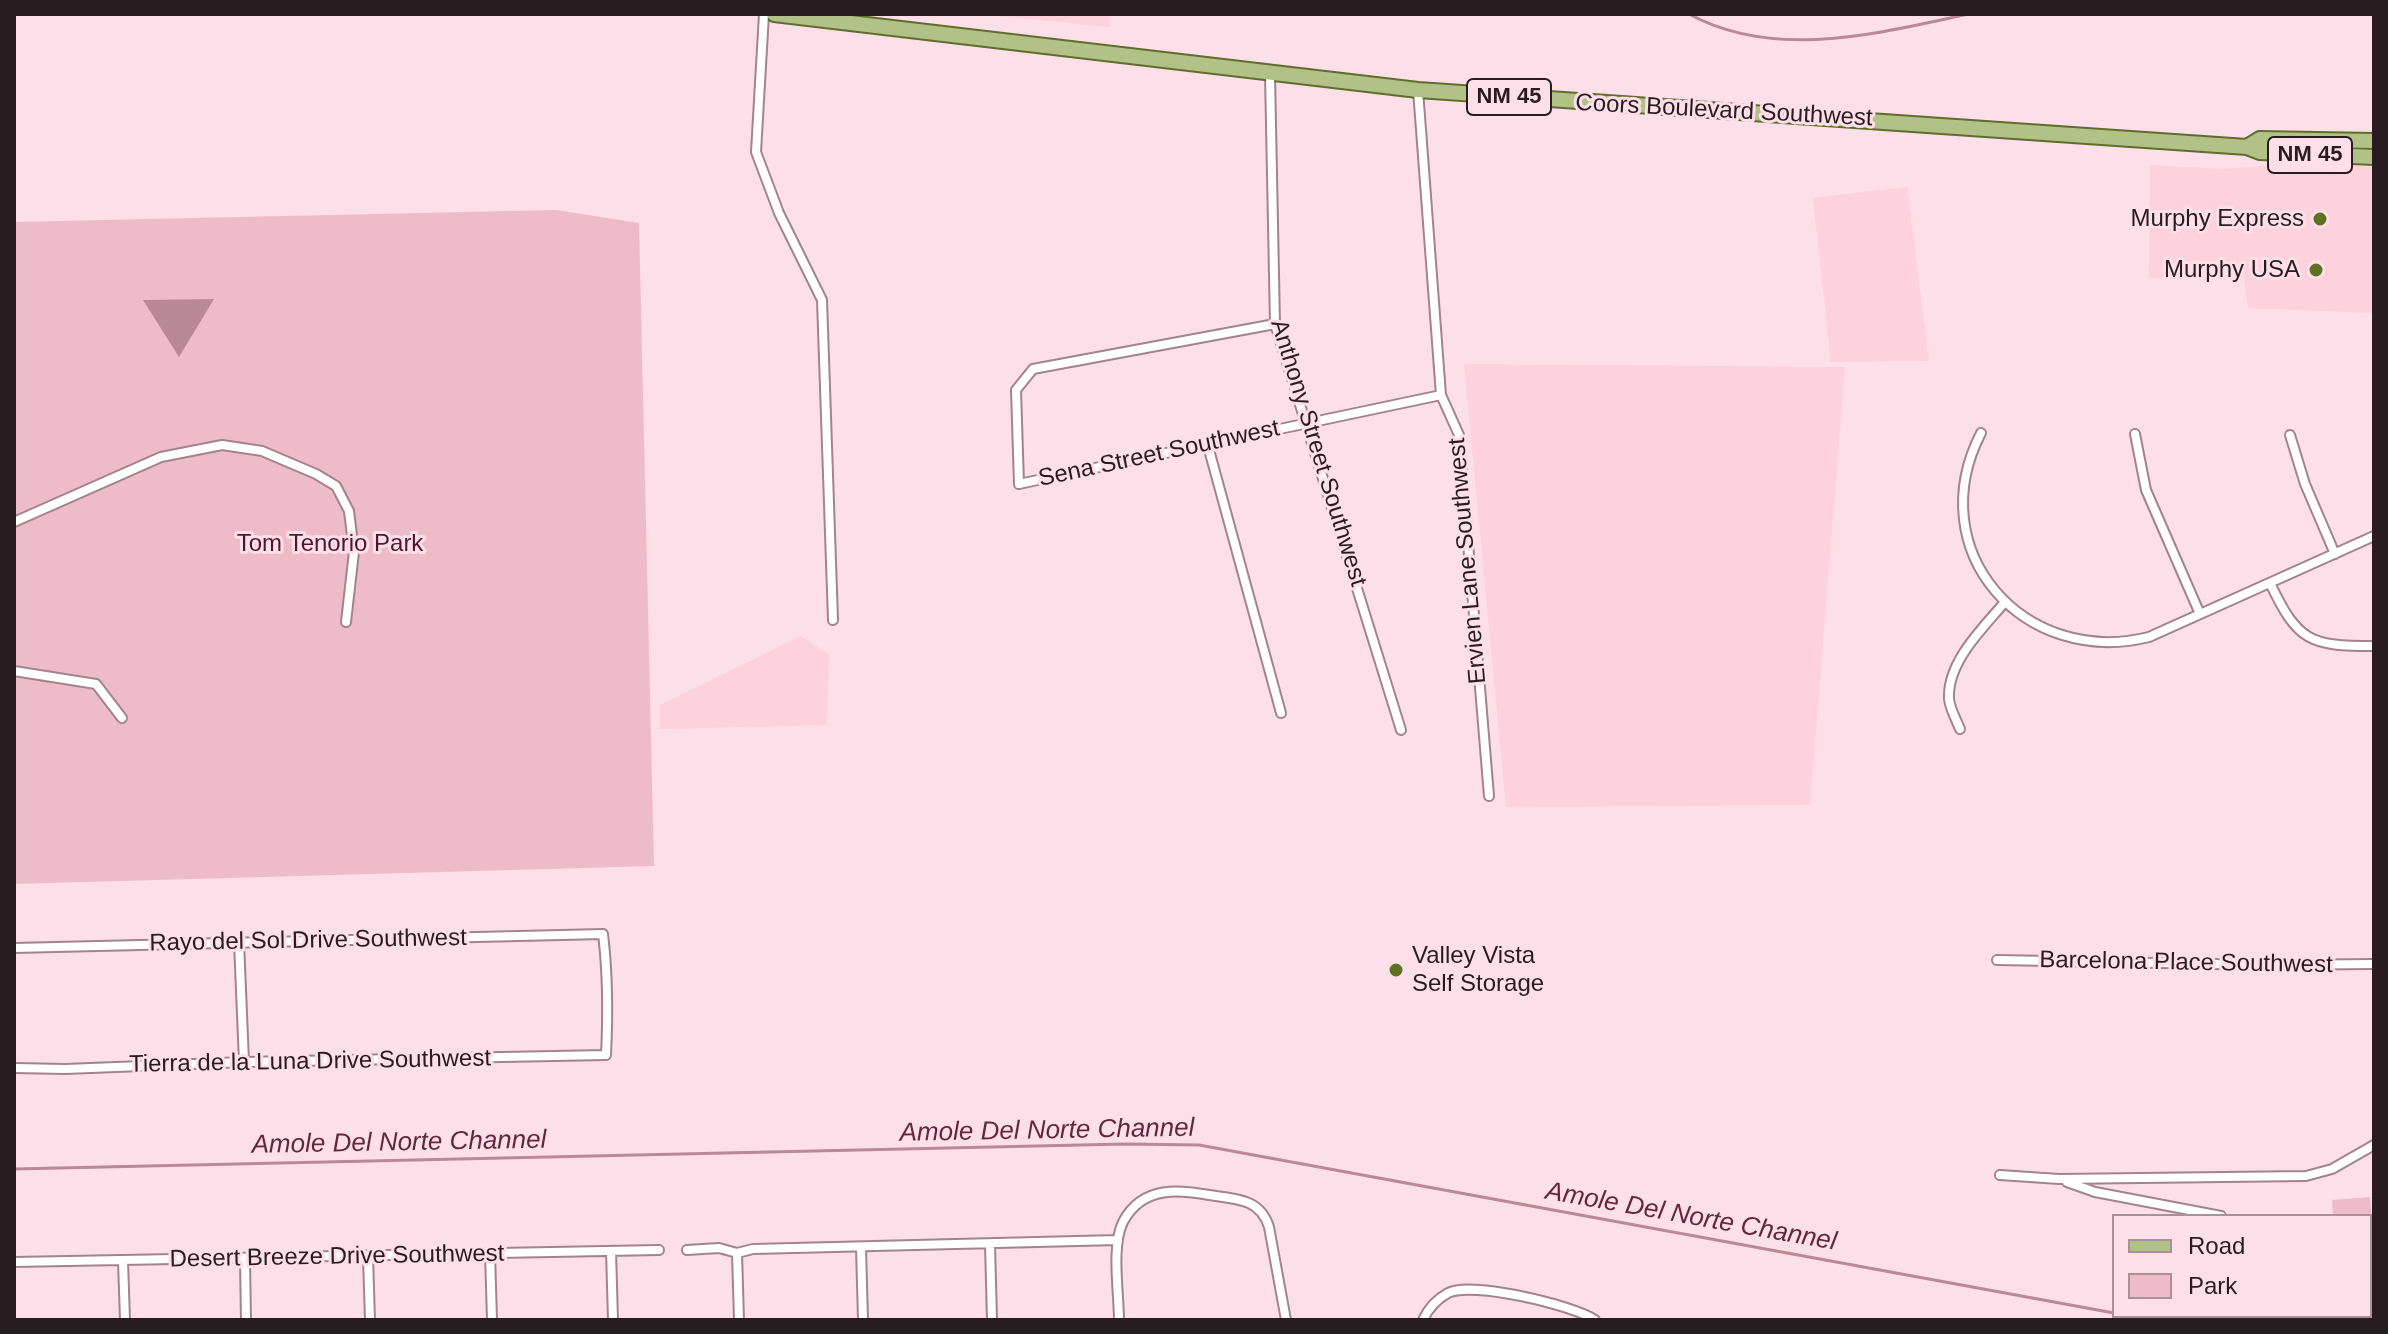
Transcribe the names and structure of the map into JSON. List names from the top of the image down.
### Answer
{
  "streets": {
    "main road": ["NM 45", "Coors Boulevard Southwest"],
    "street": [
      "Anthony Street Southwest",
      "Sena Street Southwest",
      "Ervien Lane Southwest",
      "Rayo del Sol Drive Southwest",
      "Barcelona Place Southwest",
      "Tierra de la Luna Drive Southwest",
      "Desert Breeze Drive Southwest"
    ]
  },
  "crossings": [
    ["Coors Boulevard Southwest", "Anthony Street Southwest"],
    ["Coors Boulevard Southwest", "Ervien Lane Southwest"],
    ["Anthony Street Southwest", "Sena Street Southwest"],
    ["Sena Street Southwest", "Ervien Lane Southwest"],
    ["Rayo del Sol Drive Southwest", "Tierra de la Luna Drive Southwest"]
  ],
  "water": ["Amole Del Norte Channel"],
  "parks": ["Tom Tenorio Park"],
  "places": ["Murphy Express", "Murphy USA", "Valley Vista Self Storage"],
  "legend": ["Road", "Park"]
}
